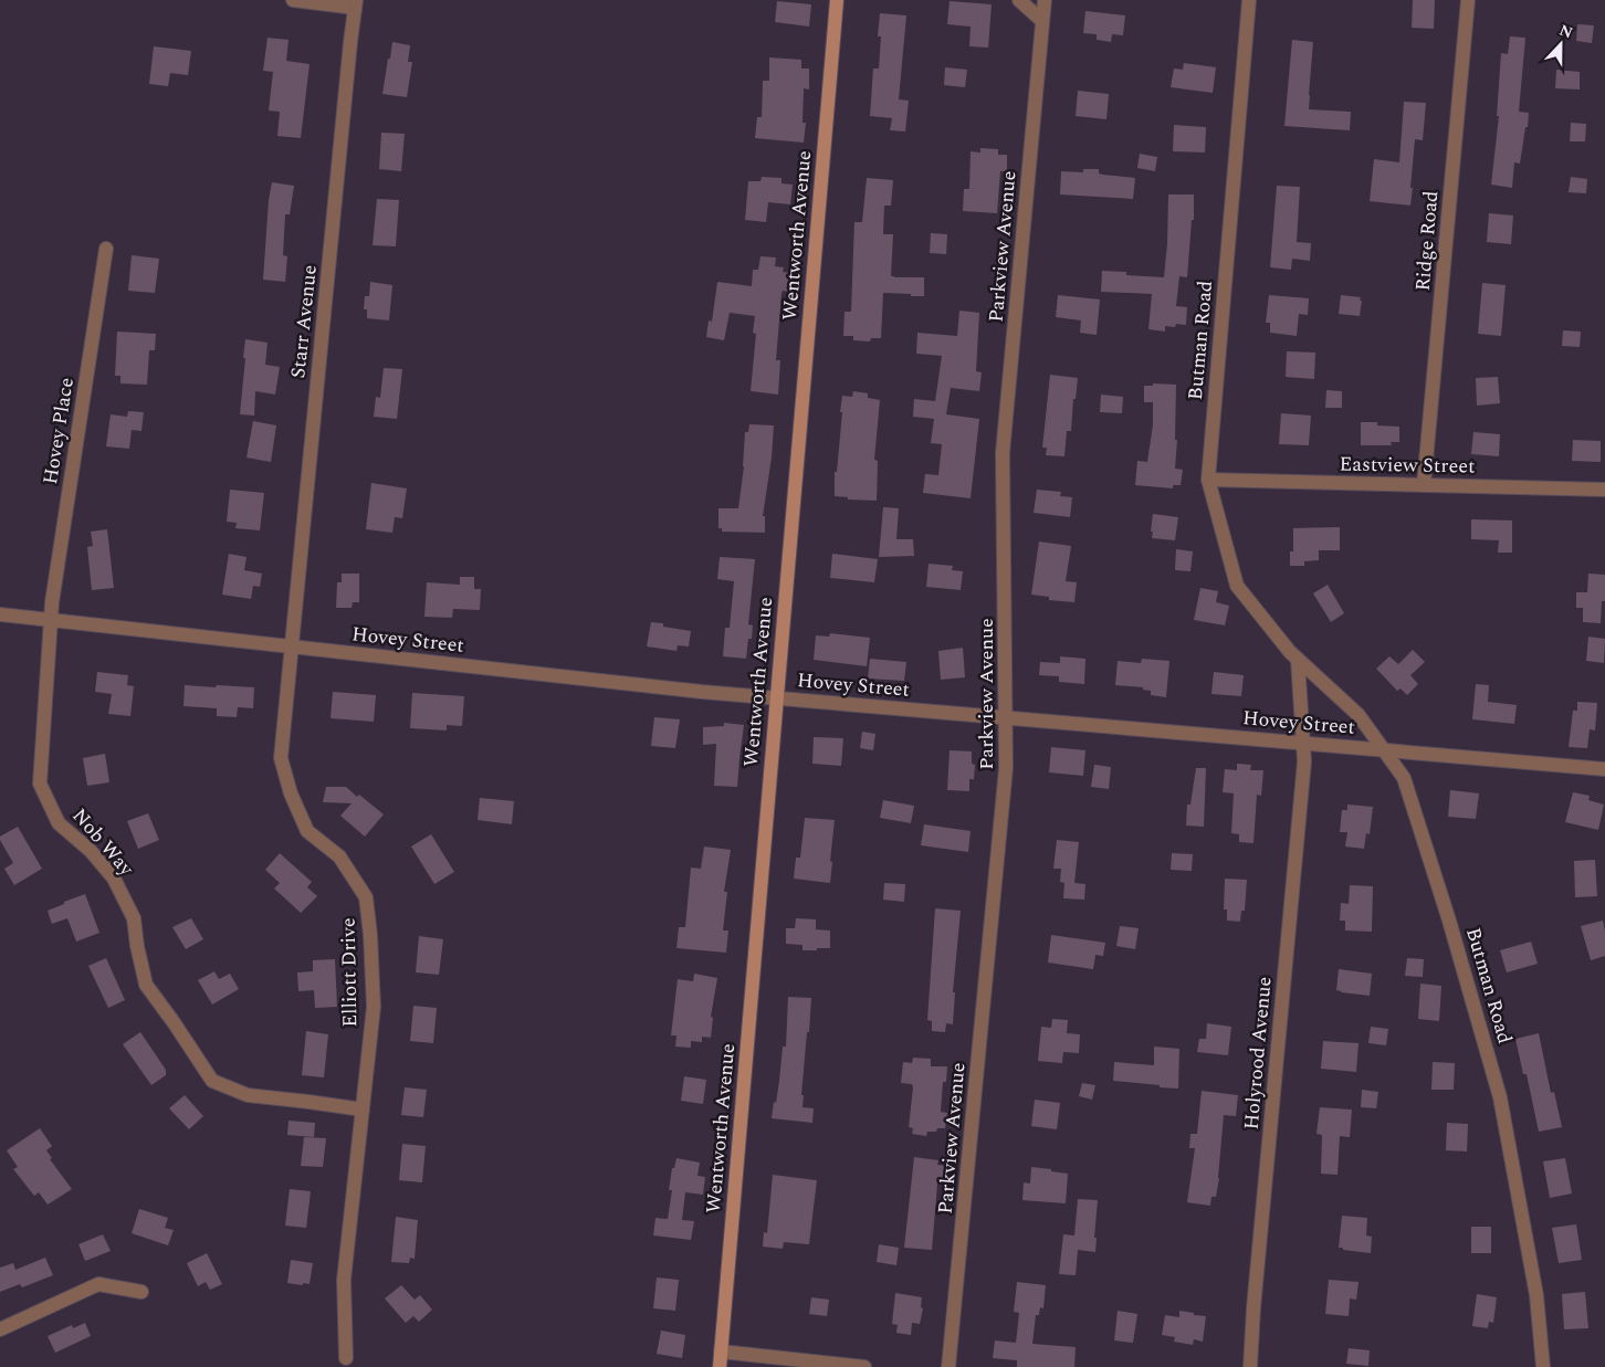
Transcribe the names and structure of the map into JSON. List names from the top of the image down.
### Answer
{
  "streets": {
    "street": [
      "Wentworth Avenue",
      "Ridge Road",
      "Parkview Avenue",
      "Starr Avenue",
      "Butman Road",
      "Hovey Place",
      "Eastview Street",
      "Hovey Street",
      "Nob Way",
      "Elliott Drive",
      "Holyrood Avenue"
    ]
  },
  "crossings": [
    ["Wentworth Avenue", "Hovey Street"],
    ["Ridge Road", "Eastview Street"],
    ["Parkview Avenue", "Hovey Street"],
    ["Starr Avenue", "Hovey Street"],
    ["Starr Avenue", "Elliott Drive"],
    ["Butman Road", "Eastview Street"],
    ["Butman Road", "Hovey Street"],
    ["Hovey Place", "Hovey Street"],
    ["Hovey Place", "Nob Way"],
    ["Hovey Street", "Nob Way"],
    ["Hovey Street", "Elliott Drive"],
    ["Hovey Street", "Holyrood Avenue"],
    ["Nob Way", "Elliott Drive"]
  ],
  "north": "top"
}
